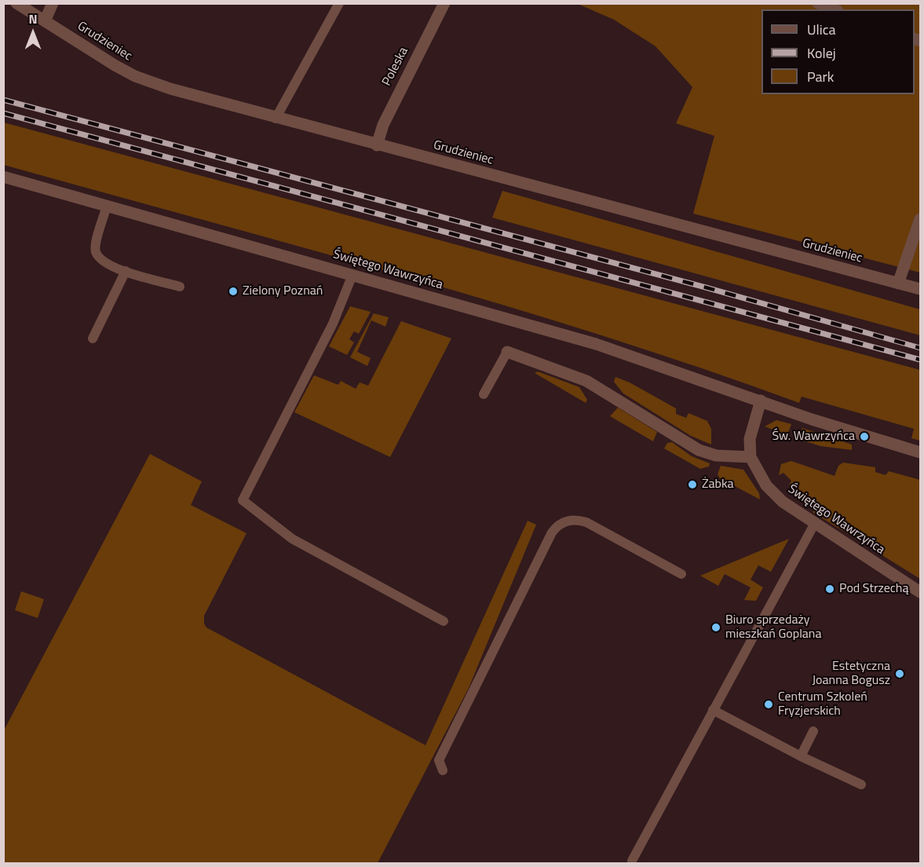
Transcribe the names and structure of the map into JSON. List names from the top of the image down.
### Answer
{
  "streets": {
    "street": ["Grudzieniec", "Poleska", "Świętego Wawrzyńca"]
  },
  "crossings": [
    ["Grudzieniec", "Poleska"]
  ],
  "places": [
    "Zielony Poznań",
    "Św. Wawrzyńca",
    "Żabka",
    "Pod Strzechą",
    "Biuro sprzedaży mieszkań Goplana",
    "Estetyczna Joanna Bogusz",
    "Centrum Szkoleń Fryzjerskich"
  ],
  "legend": ["Ulica", "Kolej", "Park"],
  "north": "top"
}
